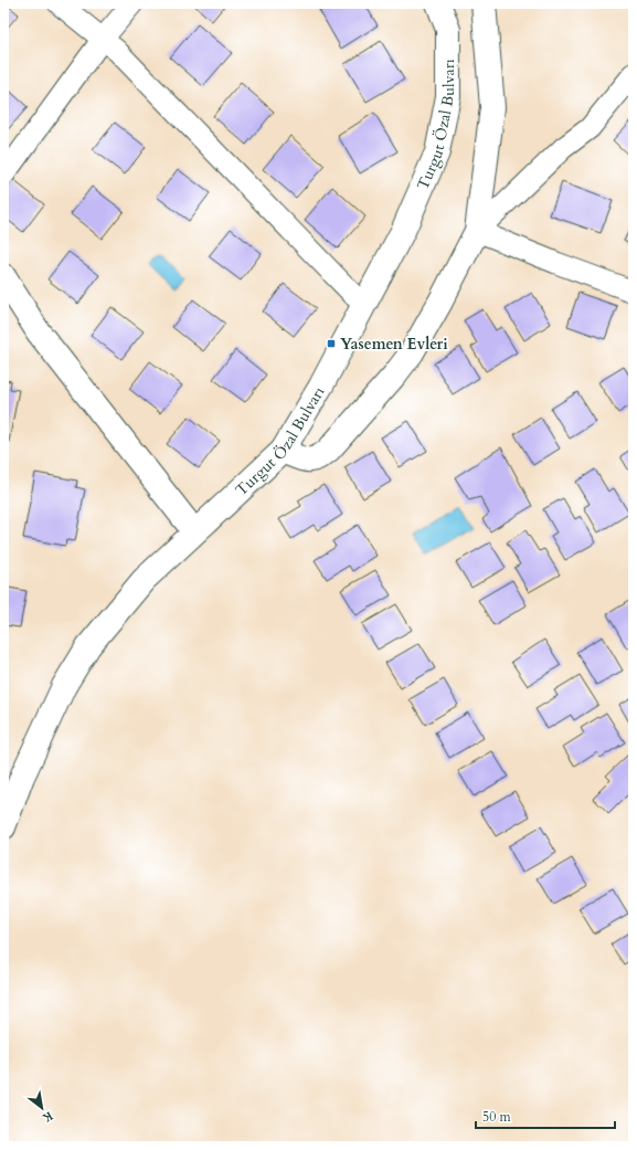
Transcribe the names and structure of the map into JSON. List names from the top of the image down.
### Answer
{
  "streets": {
    "street": ["Turgut Özal Bulvarı"]
  },
  "places": {
    "transit": ["Yasemen Evleri"]
  },
  "scale_bar": "50 m",
  "north": "bottom right"
}
